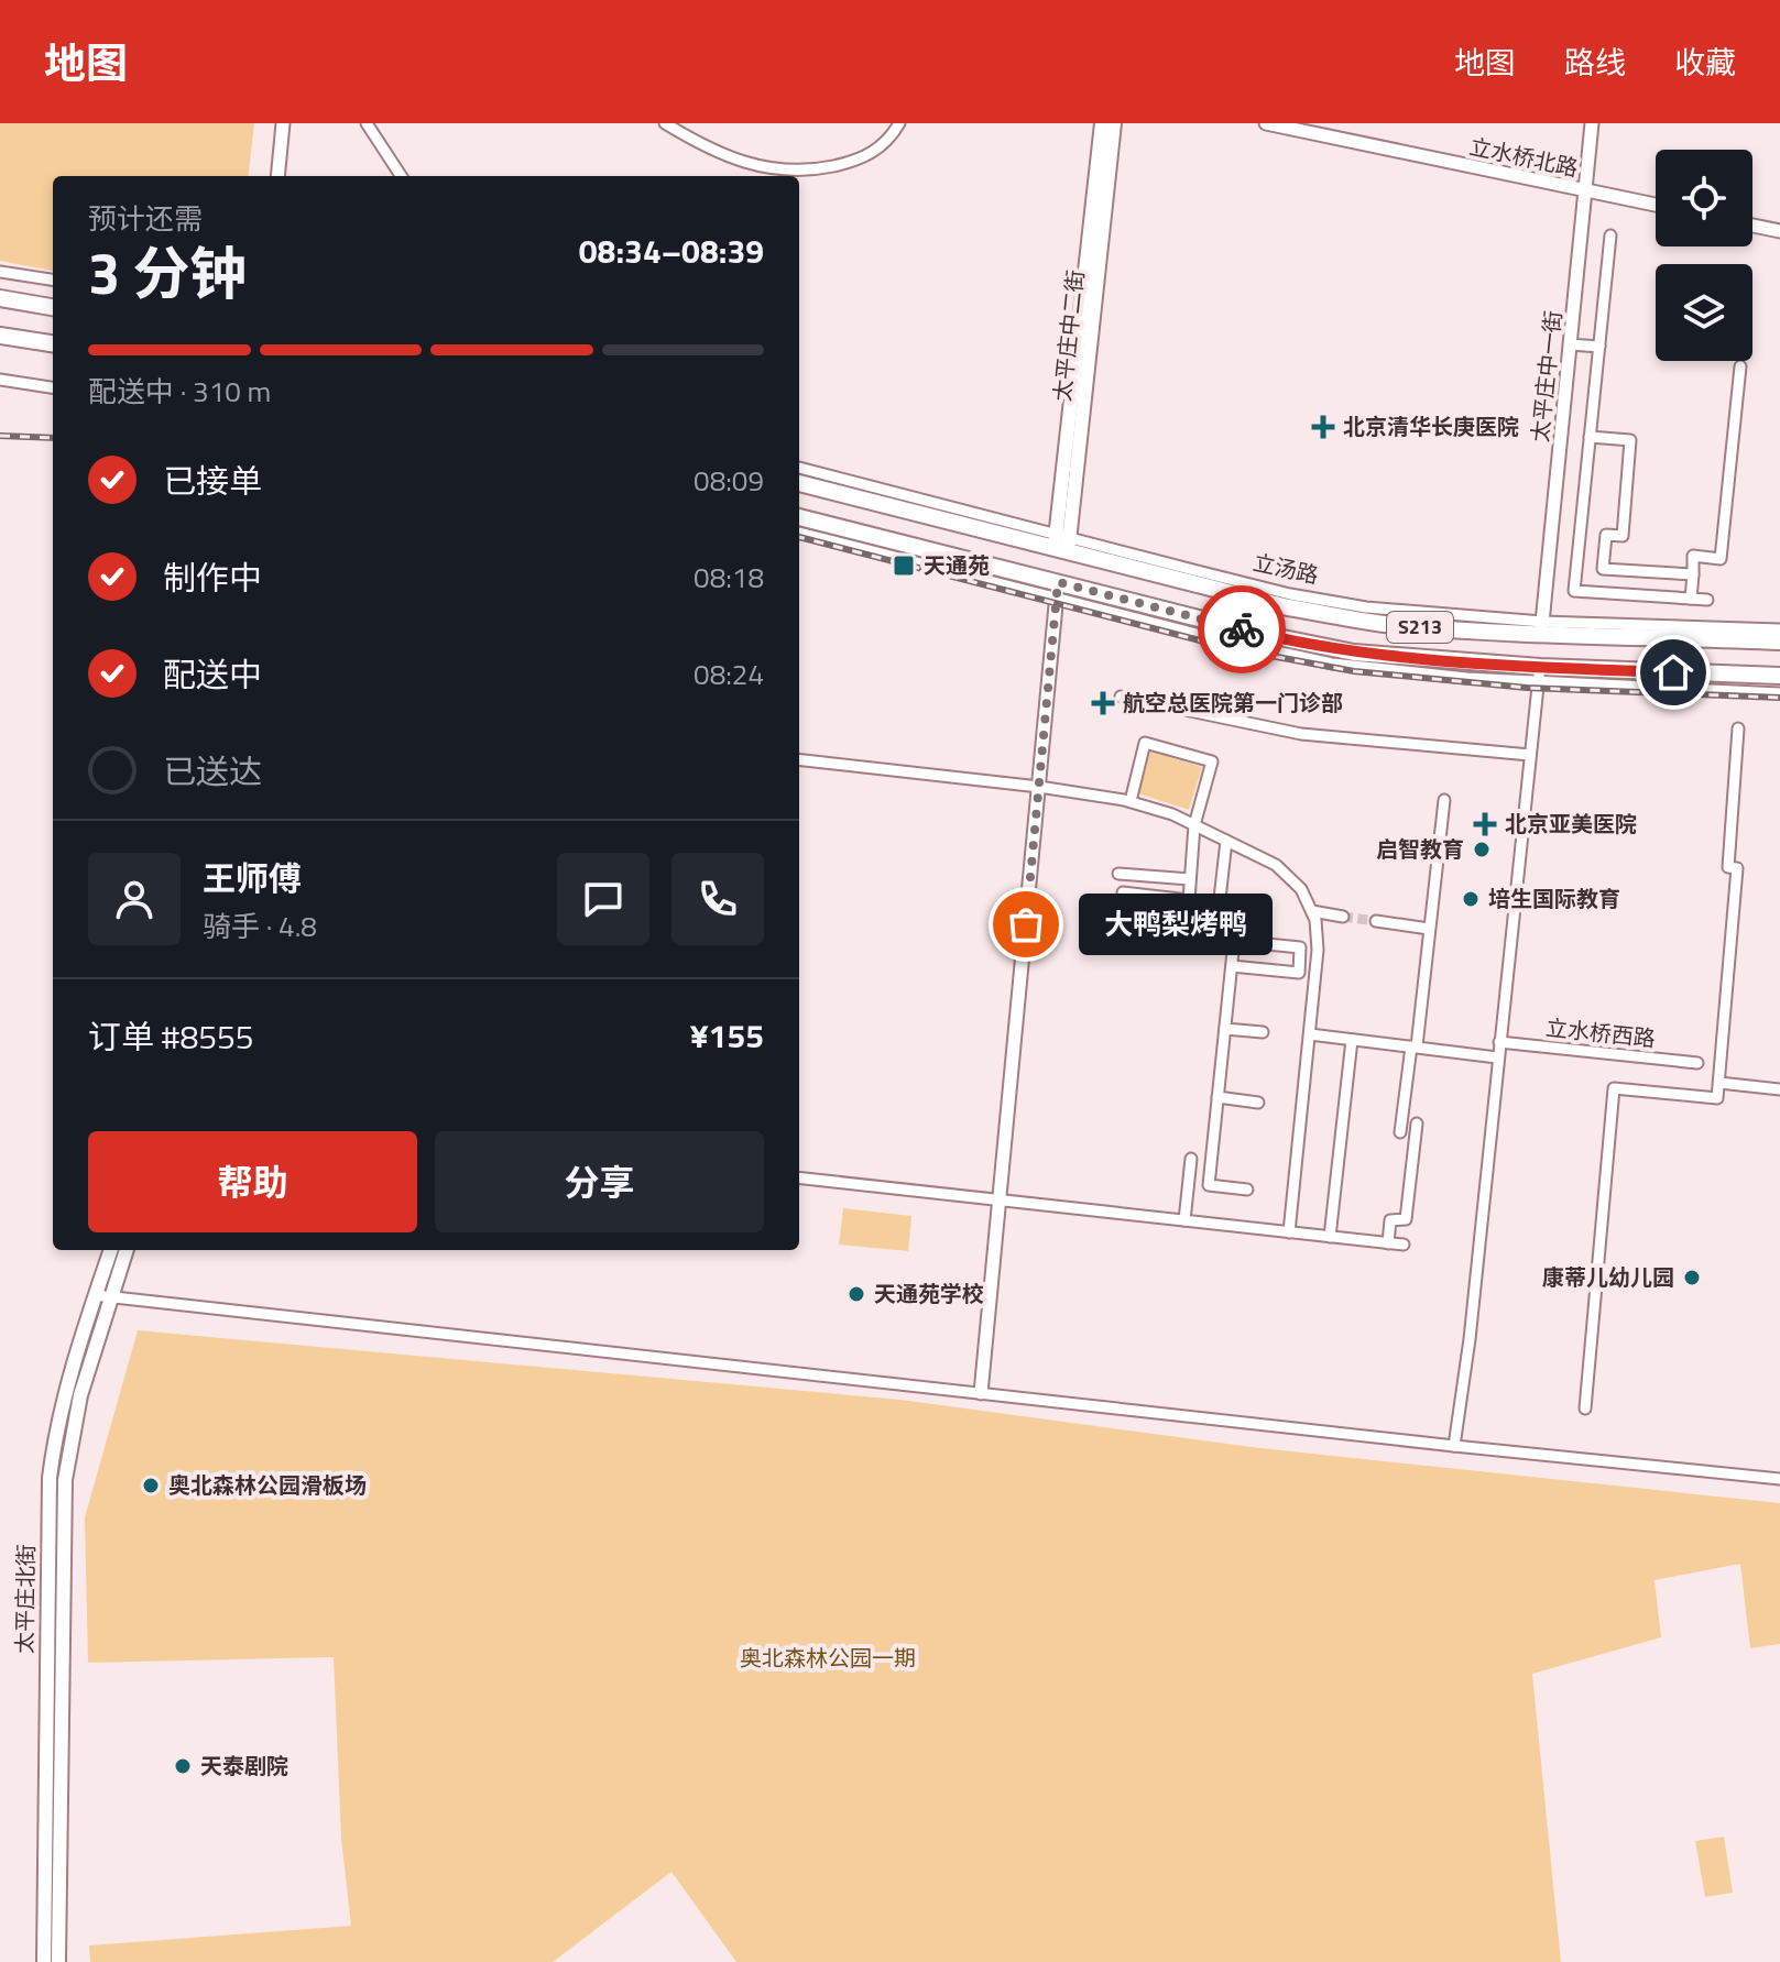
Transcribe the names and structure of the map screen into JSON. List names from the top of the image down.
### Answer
{
  "streets": {
    "main road": [
      "太平庄中二街",
      "立汤路",
      "S213",
      "太平庄北街"
    ],
    "street": ["立水桥北路", "太平庄中一街", "立水桥西路"]
  },
  "crossings": [
    ["立水桥北路", "太平庄中一街"],
    ["太平庄中二街", "立汤路"],
    ["太平庄中一街", "立汤路"]
  ],
  "parks": ["奥北森林公园一期"],
  "places": {
    "health": ["北京清华长庚医院", "航空总医院第一门诊部", "北京亚美医院"],
    "transit": ["天通苑"],
    "other": [
      "启智教育",
      "培生国际教育",
      "大鸭梨烤鸭",
      "康蒂儿幼儿园",
      "天通苑学校",
      "奥北森林公园滑板场",
      "天泰剧院"
    ]
  },
  "page": {
    "header": "地图",
    "nav": ["地图", "路线", "收藏"],
    "heading": ["3 分钟", "预计还需", "08:34–08:39"],
    "panel": [
      "王师傅",
      "骑手 · 4.8",
      "订单 #8555",
      "¥155"
    ],
    "bar": "配送中 · 310 m",
    "list": [
      ["已接单", "08:09"],
      ["制作中", "08:18"],
      ["配送中", "08:24"],
      "已送达"
    ],
    "bubble": "大鸭梨烤鸭",
    "buttons": ["帮助", "分享"]
  }
}
